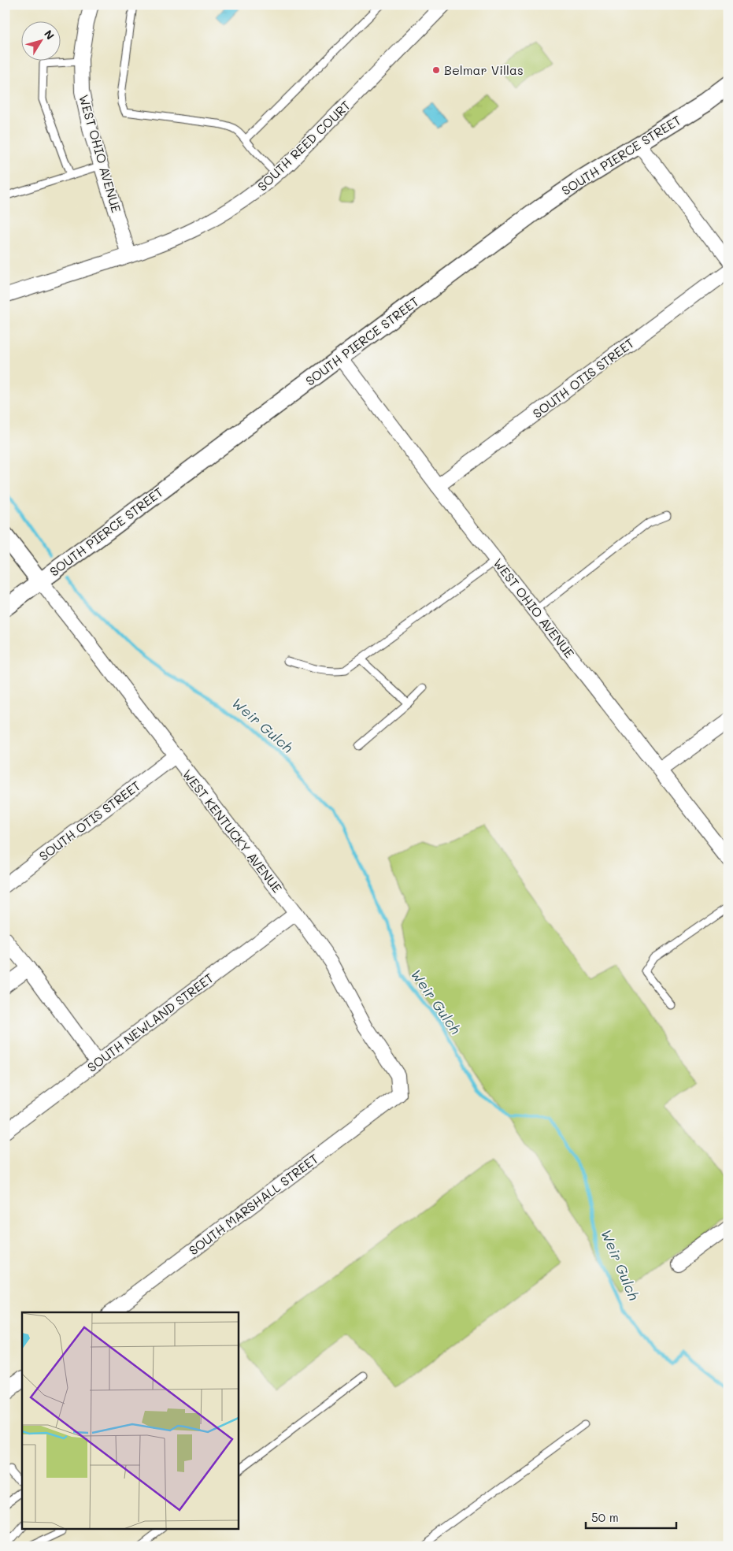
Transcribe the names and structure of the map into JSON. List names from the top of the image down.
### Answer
{
  "streets": {
    "street": [
      "SOUTH REED COURT",
      "WEST OHIO AVENUE",
      "SOUTH PIERCE STREET",
      "SOUTH OTIS STREET",
      "WEST KENTUCKY AVENUE",
      "SOUTH NEWLAND STREET",
      "SOUTH MARSHALL STREET"
    ]
  },
  "crossings": [
    ["SOUTH REED COURT", "WEST OHIO AVENUE"],
    ["WEST OHIO AVENUE", "SOUTH PIERCE STREET"],
    ["WEST OHIO AVENUE", "SOUTH OTIS STREET"],
    ["SOUTH PIERCE STREET", "WEST KENTUCKY AVENUE"],
    ["SOUTH OTIS STREET", "WEST KENTUCKY AVENUE"],
    ["WEST KENTUCKY AVENUE", "SOUTH NEWLAND STREET"],
    ["WEST KENTUCKY AVENUE", "SOUTH MARSHALL STREET"]
  ],
  "water": ["Weir Gulch"],
  "places": ["Belmar Villas"],
  "scale_bar": "50 m",
  "north": "top right"
}
